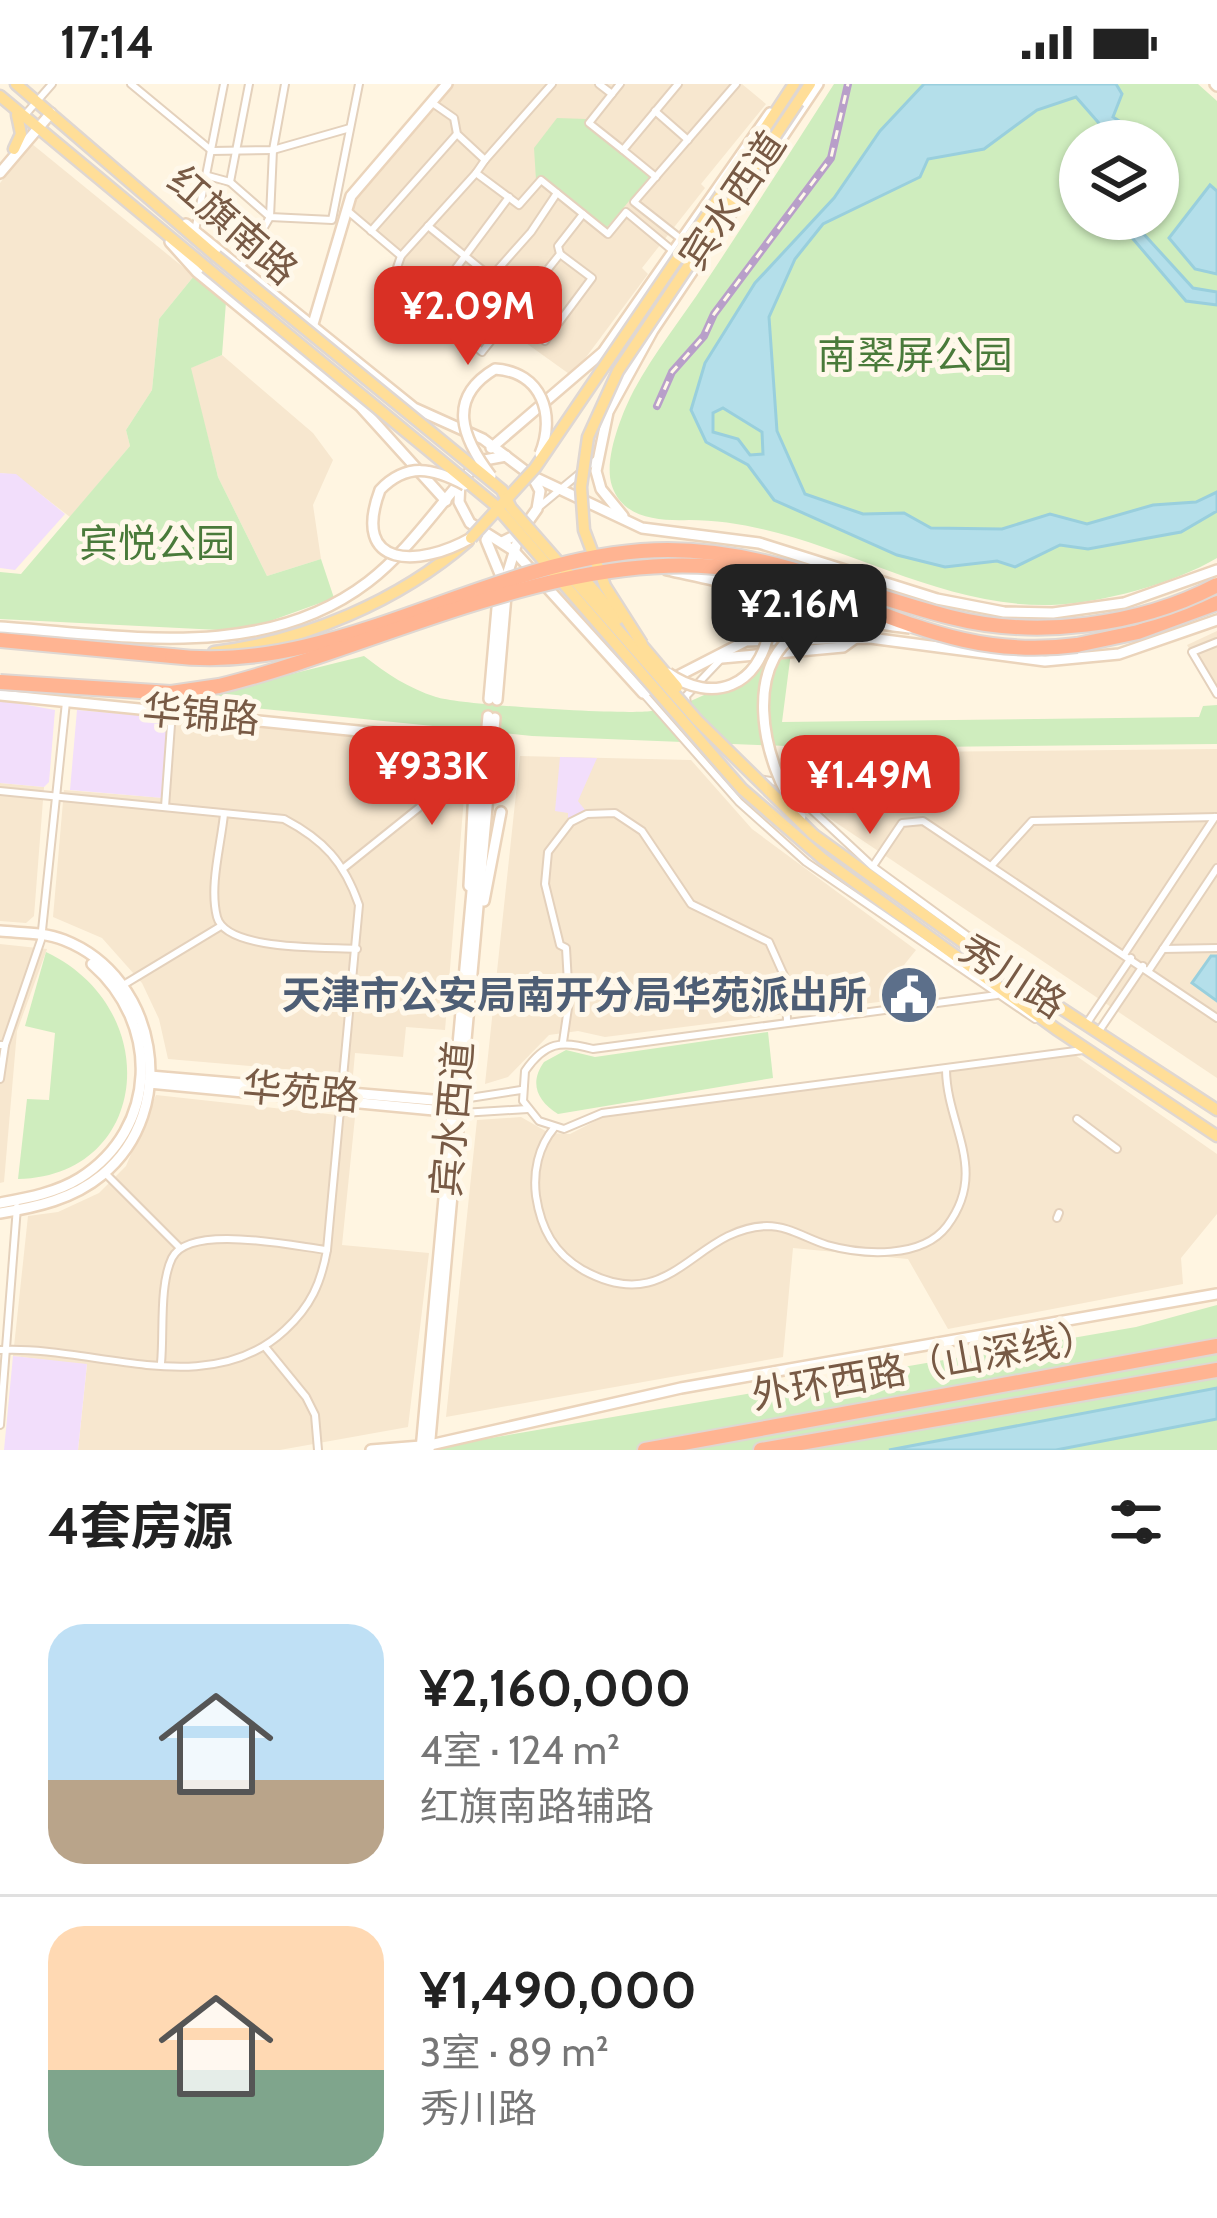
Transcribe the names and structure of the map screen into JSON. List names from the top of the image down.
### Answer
{
  "streets": {
    "highway": ["外环西路（山深线）"],
    "main road": [
      "宾水西道",
      "红旗南路",
      "华锦路",
      "秀川路",
      "华苑路"
    ]
  },
  "crossings": [
    ["宾水西道", "华锦路"],
    ["宾水西道", "华苑路"],
    ["红旗南路", "秀川路"]
  ],
  "parks": ["南翠屏公园", "宾悦公园"],
  "places": {
    "public building": ["天津市公安局南开分局华苑派出所"]
  },
  "page": {
    "status": "17:14",
    "price": [
      "¥2.09M",
      "¥2.16M",
      "¥933K",
      "¥1.49M"
    ],
    "heading": "4套房源",
    "list": [
      {
        "name": "¥2,160,000",
        "note": "4室 · 124 m² · 红旗南路辅路"
      },
      {
        "name": "¥1,490,000",
        "note": "3室 · 89 m² · 秀川路"
      }
    ]
  }
}
